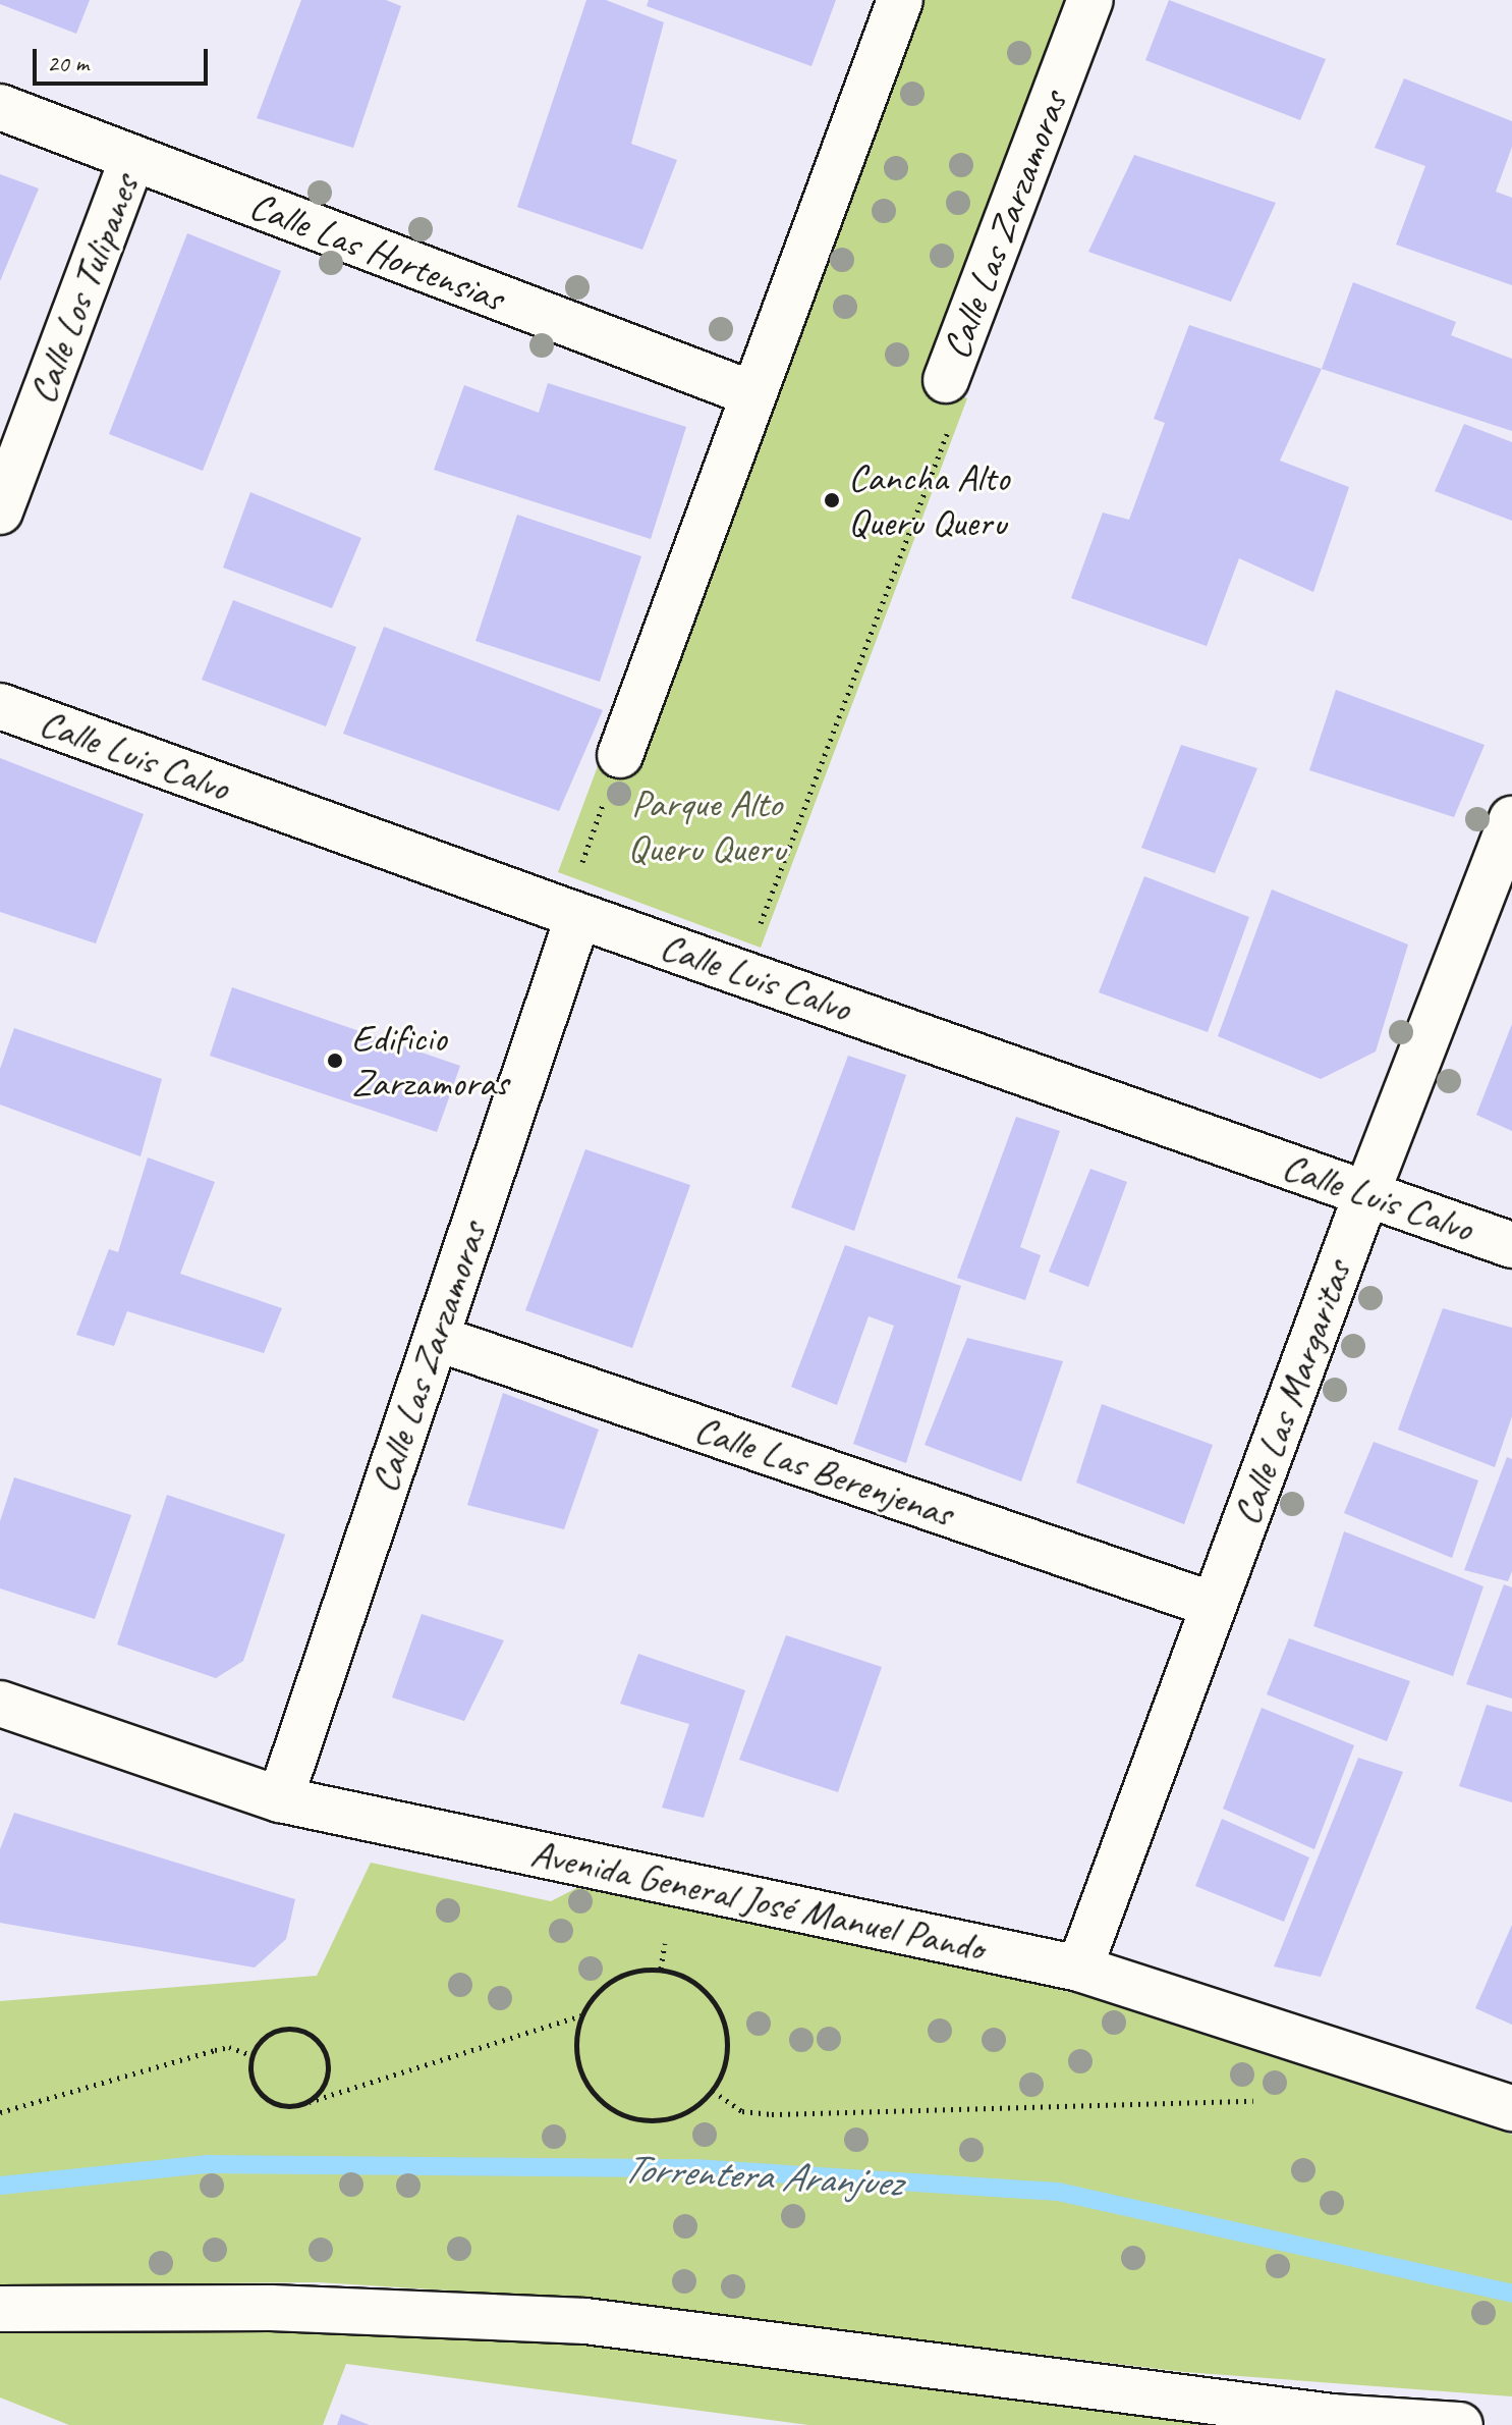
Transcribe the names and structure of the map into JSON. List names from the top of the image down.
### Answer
{
  "streets": {
    "street": [
      "Calle Las Zarzamoras",
      "Calle Las Hortensias",
      "Calle Los Tulipanes",
      "Calle Luis Calvo",
      "Calle Las Margaritas",
      "Calle Las Berenjenas",
      "Avenida General José Manuel Pando"
    ]
  },
  "crossings": [
    ["Calle Las Zarzamoras", "Calle Luis Calvo"],
    ["Calle Las Zarzamoras", "Calle Las Berenjenas"],
    ["Calle Las Zarzamoras", "Avenida General José Manuel Pando"],
    ["Calle Las Hortensias", "Calle Los Tulipanes"],
    ["Calle Luis Calvo", "Calle Las Margaritas"],
    ["Calle Las Margaritas", "Calle Las Berenjenas"],
    ["Calle Las Margaritas", "Avenida General José Manuel Pando"]
  ],
  "water": ["Torrentera Aranjuez"],
  "parks": ["Parque Alto Queru Queru"],
  "places": ["Cancha Alto Queru Queru", "Edificio Zarzamoras"],
  "scale_bar": "20 m"
}
